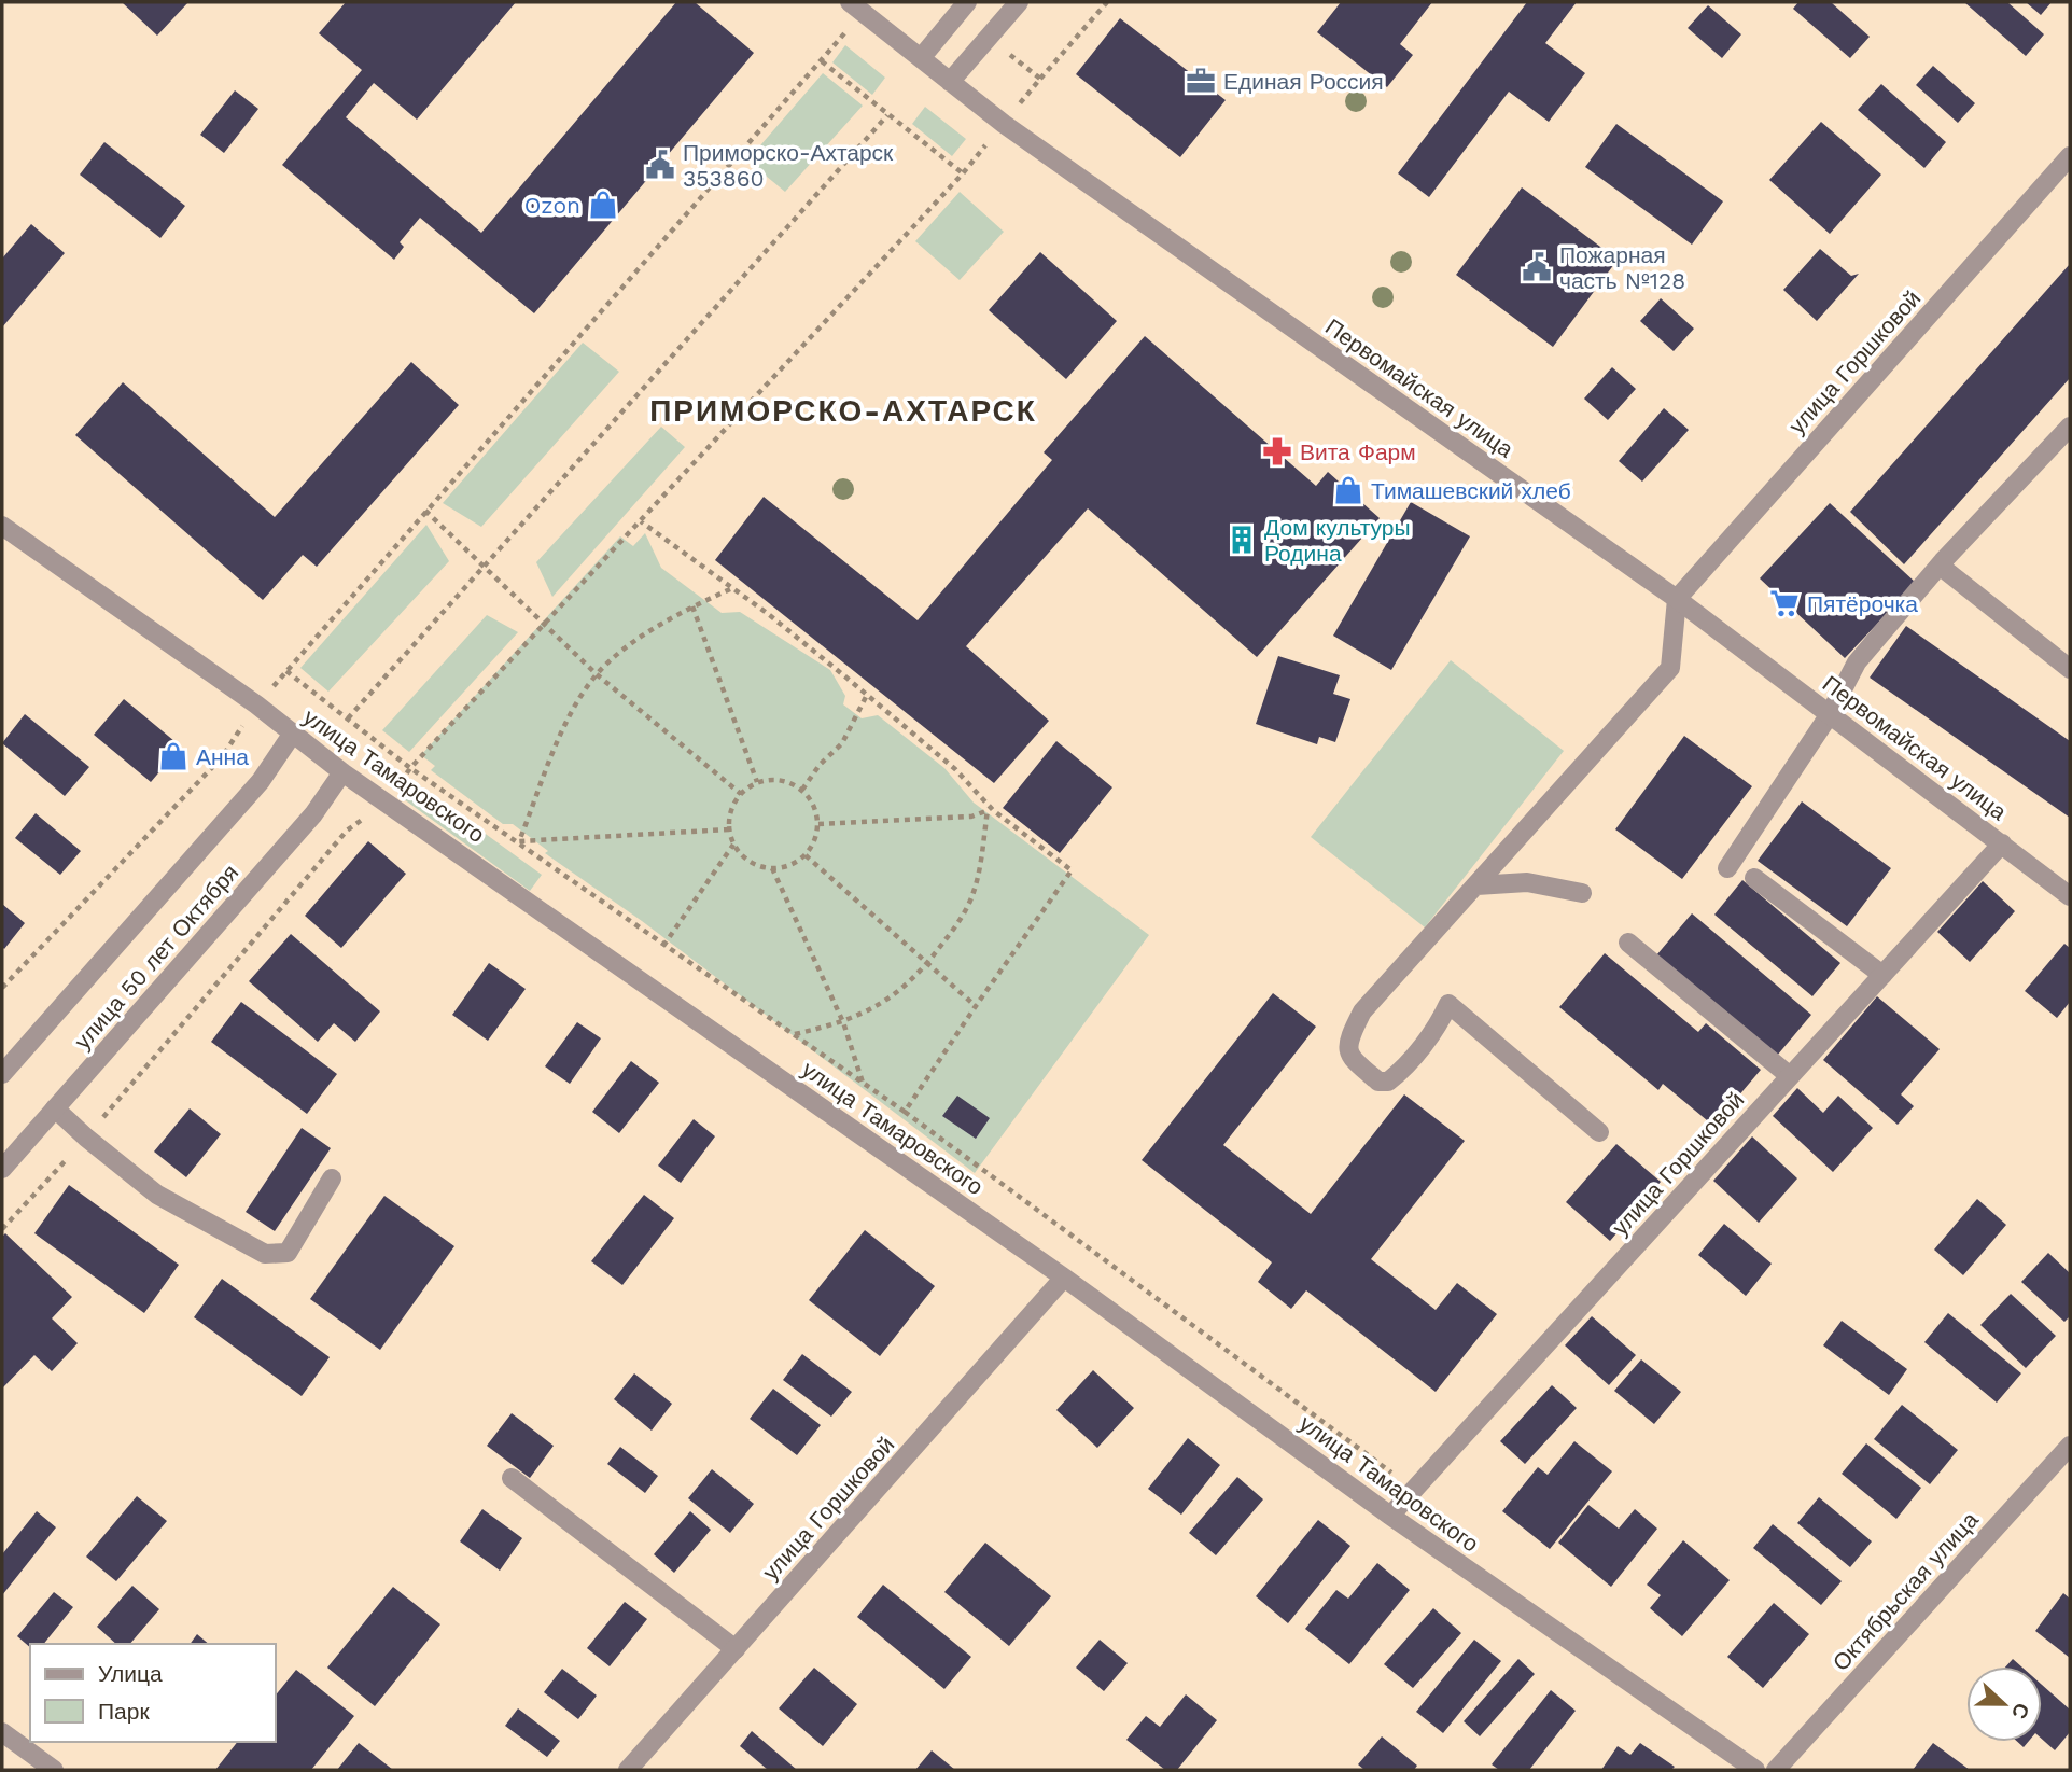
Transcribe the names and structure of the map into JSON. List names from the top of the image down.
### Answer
{
  "streets": {
    "street": [
      "улица Горшковой",
      "Первомайская улица",
      "улица Тамаровского",
      "улица 50 лет Октября",
      "Октябрьская улица"
    ]
  },
  "crossings": [
    ["улица Горшковой", "Первомайская улица"],
    ["улица Горшковой", "улица Тамаровского"],
    ["улица Тамаровского", "улица 50 лет Октября"]
  ],
  "districts": ["ПРИМОРСКО-АХТАРСК"],
  "places": {
    "office": ["Единая Россия"],
    "public building": ["Приморско-Ахтарск 353860", "Пожарная часть №128"],
    "shop": ["Ozon", "Тимашевский хлеб", "Анна"],
    "pharmacy": ["Вита Фарм"],
    "building": ["Дом культуры Родина"],
    "supermarket": ["Пятёрочка"]
  },
  "legend": ["Улица", "Парк"],
  "north": "right"
}
